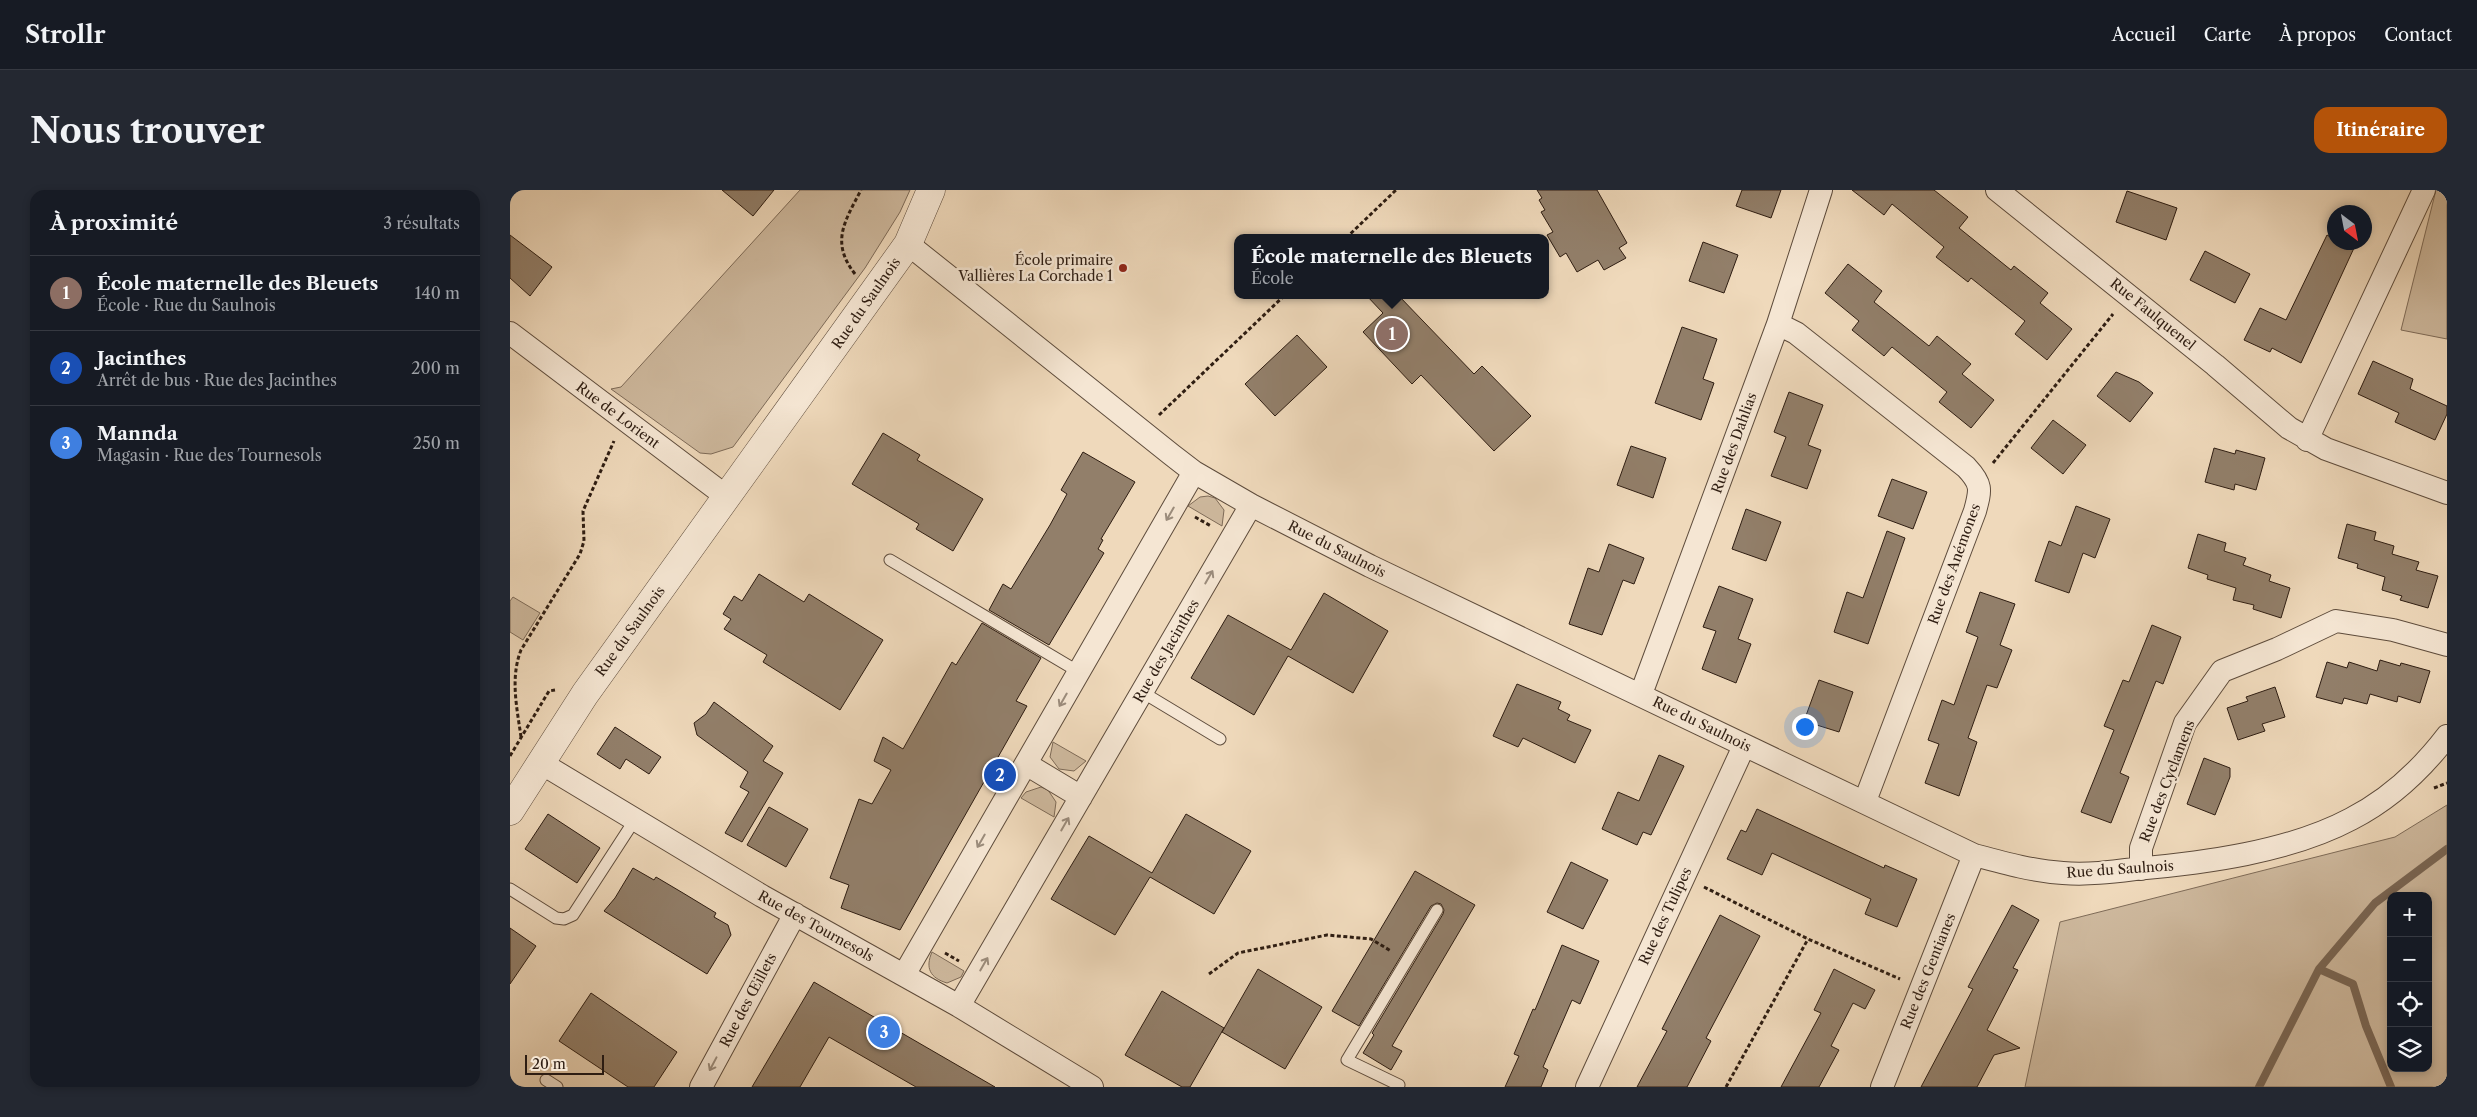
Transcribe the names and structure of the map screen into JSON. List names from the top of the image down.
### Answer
{
  "streets": {
    "street": [
      "Rue du Saulnois",
      "Rue Faulquenel",
      "Rue de Lorient",
      "Rue des Dahlias",
      "Rue des Anémones",
      "Rue des Jacinthes",
      "Rue des Cyclamens",
      "Rue des Tulipes",
      "Rue des Tournesols",
      "Rue des Gentianes",
      "Rue des Œillets"
    ]
  },
  "crossings": [
    ["Rue du Saulnois", "Rue de Lorient"],
    ["Rue du Saulnois", "Rue des Dahlias"],
    ["Rue du Saulnois", "Rue des Anémones"],
    ["Rue du Saulnois", "Rue des Jacinthes"],
    ["Rue du Saulnois", "Rue des Cyclamens"],
    ["Rue du Saulnois", "Rue des Tulipes"],
    ["Rue du Saulnois", "Rue des Tournesols"],
    ["Rue du Saulnois", "Rue des Gentianes"],
    ["Rue des Jacinthes", "Rue des Tournesols"],
    ["Rue des Tournesols", "Rue des Œillets"]
  ],
  "one_way": ["Rue des Œillets"],
  "places": ["École primaire Vallières La Corchade 1"],
  "scale_bar": "20 m",
  "north": "bottom right",
  "page": {
    "header": "Strollr",
    "nav": [
      "Accueil",
      "Carte",
      "À propos",
      "Contact"
    ],
    "buttons": "Itinéraire",
    "title": "Nous trouver",
    "heading": ["À proximité", "3 résultats"],
    "popup": ["École maternelle des Bleuets", "École"],
    "list": [
      {
        "mark": "1",
        "name": "École maternelle des Bleuets",
        "note": "École · Rue du Saulnois",
        "value": "140 m"
      },
      {
        "mark": "2",
        "name": "Jacinthes",
        "note": "Arrêt de bus · Rue des Jacinthes",
        "value": "200 m"
      },
      {
        "mark": "3",
        "name": "Mannda",
        "note": "Magasin · Rue des Tournesols",
        "value": "250 m"
      }
    ],
    "pins": ["1", "2", "3"],
    "map_buttons": ["+", "−"],
    "scale": "20 m"
  }
}
